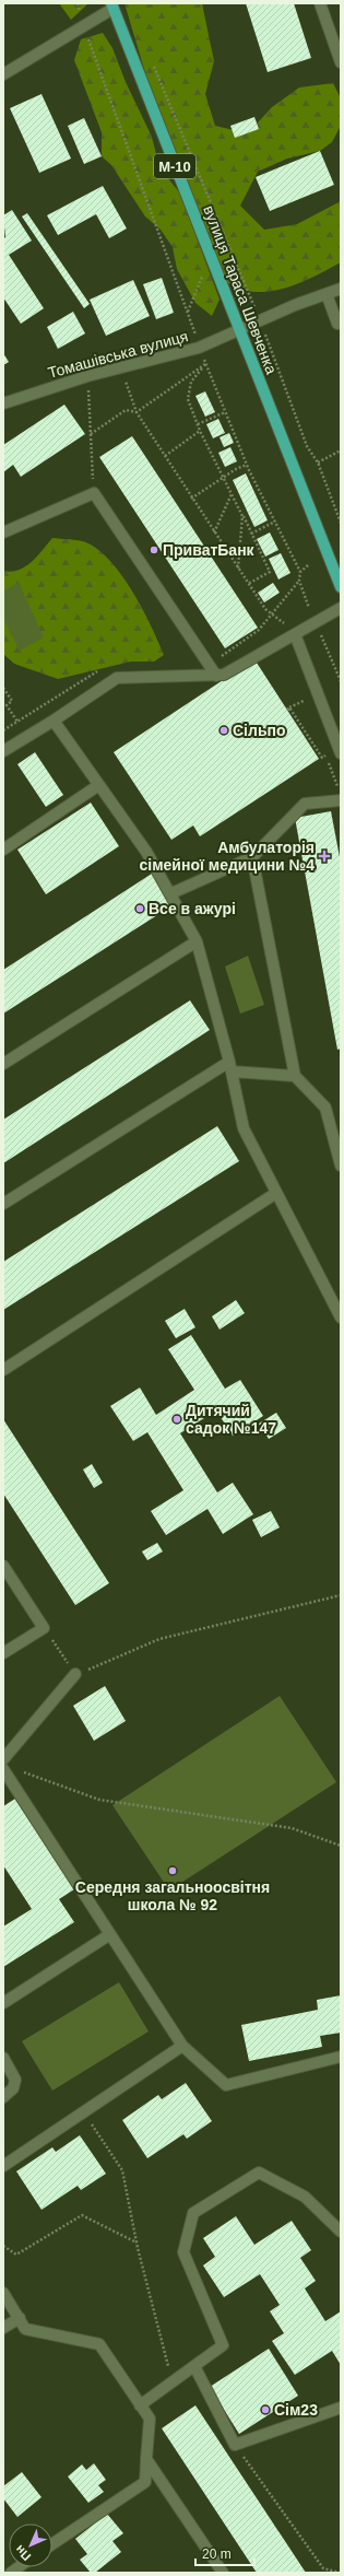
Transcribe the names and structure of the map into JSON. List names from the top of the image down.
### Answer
{
  "streets": {
    "main road": ["М-10", "вулиця Тараса Шевченка"],
    "street": ["Томашівська вулиця"]
  },
  "crossings": [
    ["вулиця Тараса Шевченка", "Томашівська вулиця"]
  ],
  "places": {
    "other": [
      "ПриватБанк",
      "Сільпо",
      "Все в ажурі",
      "Дитячий садок №147",
      "Середня загальноосвітня школа № 92",
      "Сім23"
    ],
    "health": ["Амбулаторія сімейної медицини №4"]
  },
  "scale_bar": "20 m",
  "north": "bottom left"
}
